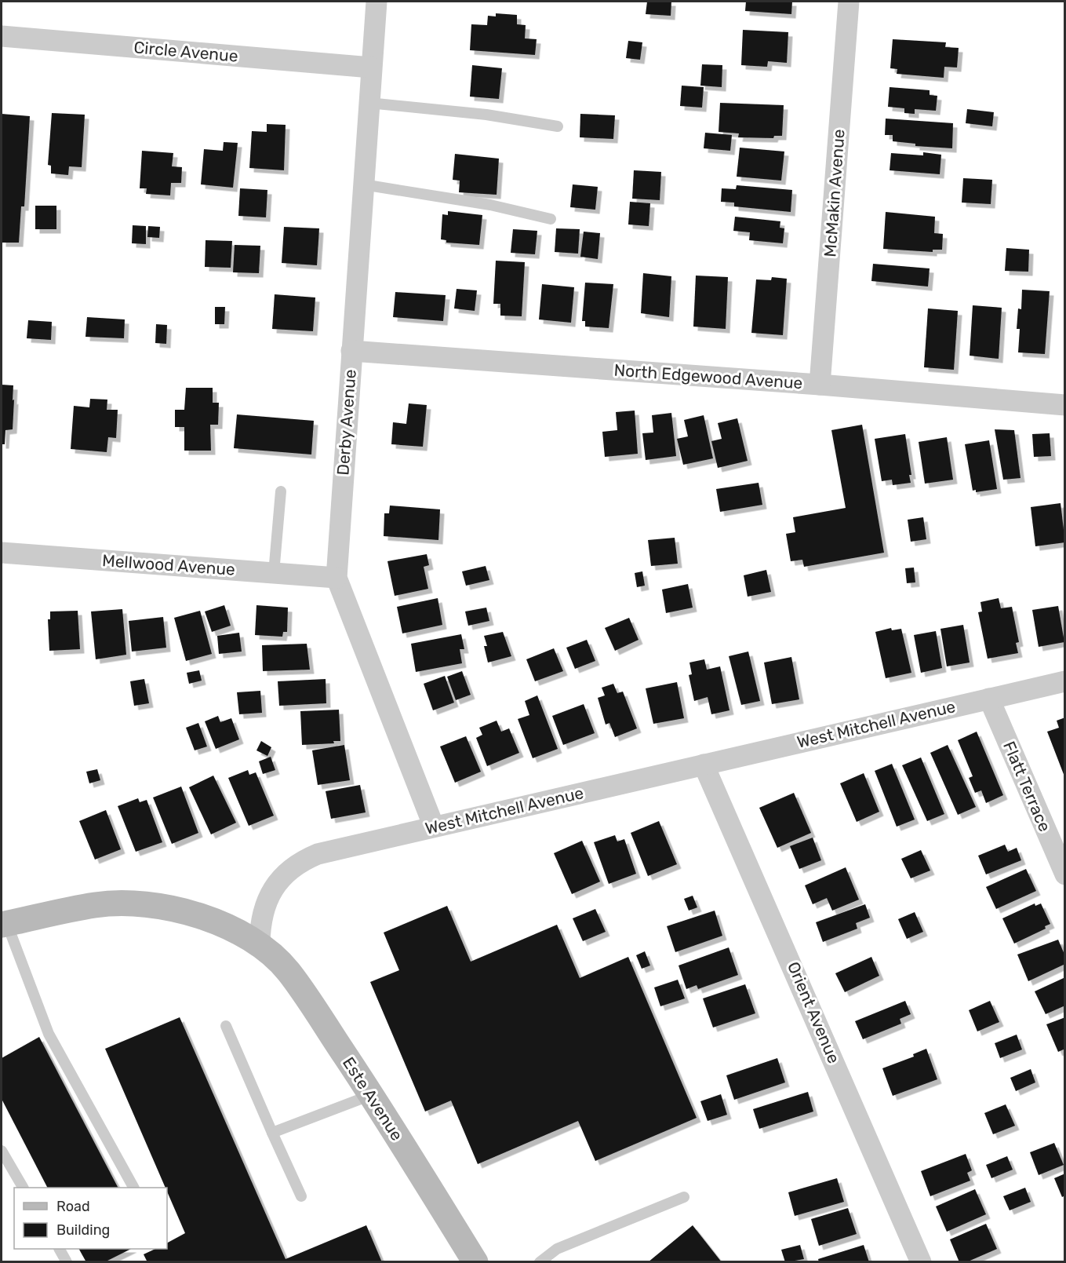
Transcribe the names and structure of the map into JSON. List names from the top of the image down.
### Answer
{
  "streets": {
    "street": [
      "Circle Avenue",
      "McMakin Avenue",
      "North Edgewood Avenue",
      "Derby Avenue",
      "Mellwood Avenue",
      "West Mitchell Avenue",
      "Flatt Terrace",
      "Orient Avenue",
      "Este Avenue"
    ]
  },
  "crossings": [
    ["Circle Avenue", "Derby Avenue"],
    ["McMakin Avenue", "North Edgewood Avenue"],
    ["North Edgewood Avenue", "Derby Avenue"],
    ["Derby Avenue", "Mellwood Avenue"],
    ["Derby Avenue", "West Mitchell Avenue"],
    ["West Mitchell Avenue", "Flatt Terrace"],
    ["West Mitchell Avenue", "Orient Avenue"],
    ["West Mitchell Avenue", "Este Avenue"]
  ],
  "legend": ["Road", "Building"]
}
